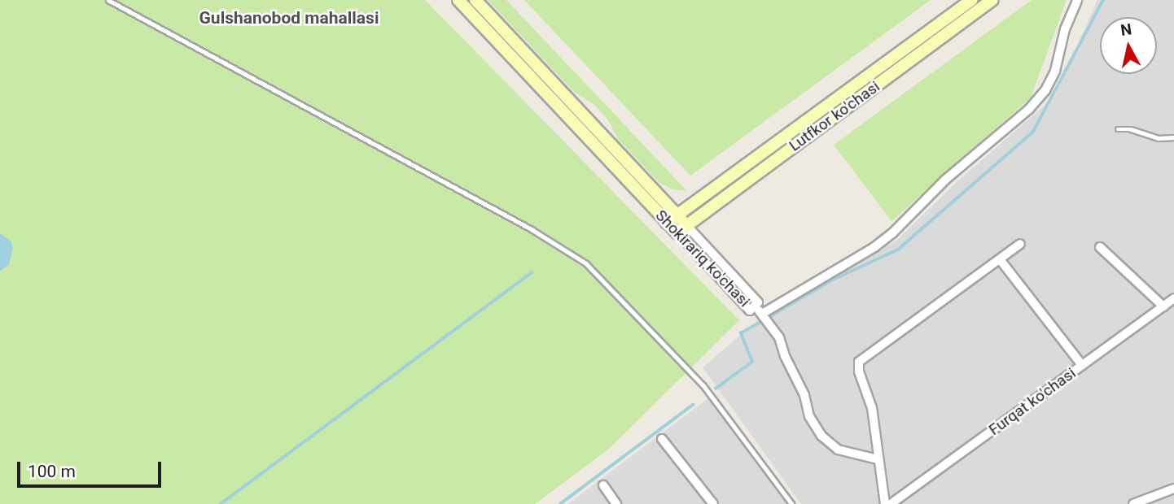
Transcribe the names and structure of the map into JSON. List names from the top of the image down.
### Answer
{
  "streets": {
    "main road": ["Lutfkor ko'chasi", "Shokirariq ko'chasi"],
    "street": ["Furqat ko'chasi"]
  },
  "crossings": [
    ["Lutfkor ko'chasi", "Shokirariq ko'chasi"]
  ],
  "districts": ["Gulshanobod mahallasi"],
  "scale_bar": "100 m",
  "north": "top"
}
